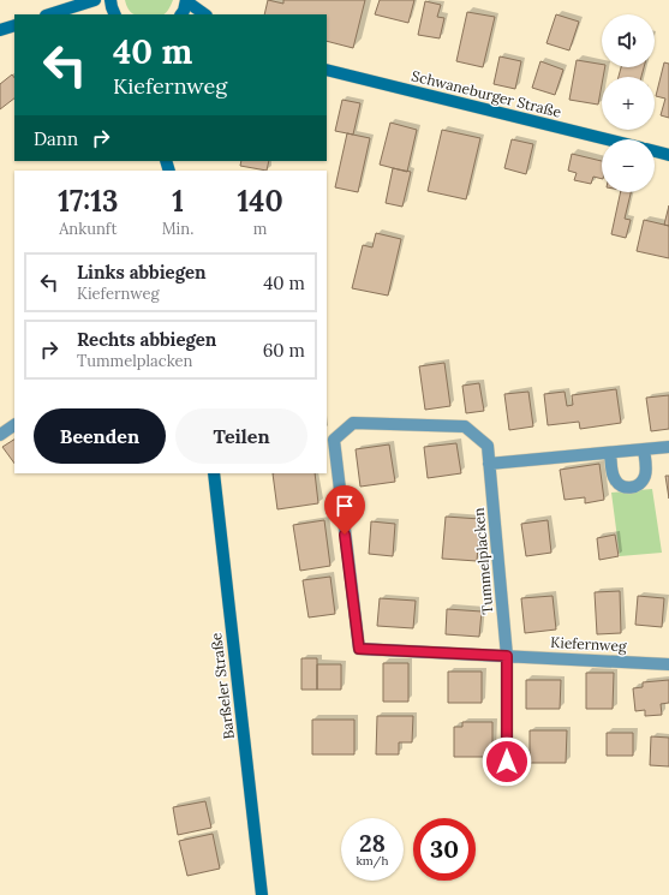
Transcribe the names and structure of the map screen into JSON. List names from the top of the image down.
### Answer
{
  "streets": {
    "main road": ["Schwaneburger Straße", "Barßeler Straße"],
    "street": ["Tummelplacken", "Kiefernweg"]
  },
  "crossings": [
    ["Tummelplacken", "Kiefernweg"]
  ],
  "page": {
    "map_buttons": ["+", "−"],
    "turn": ["40 m", "Kiefernweg"],
    "then": "Dann",
    "eta": [
      "17:13",
      "Ankunft",
      "1",
      "Min.",
      "140",
      "m"
    ],
    "list": [
      {
        "name": "Links abbiegen",
        "note": "Kiefernweg",
        "value": "40 m"
      },
      {
        "name": "Rechts abbiegen",
        "note": "Tummelplacken",
        "value": "60 m"
      }
    ],
    "buttons": ["Beenden", "Teilen"],
    "speed": "28 km/h",
    "limit": "30"
  }
}
